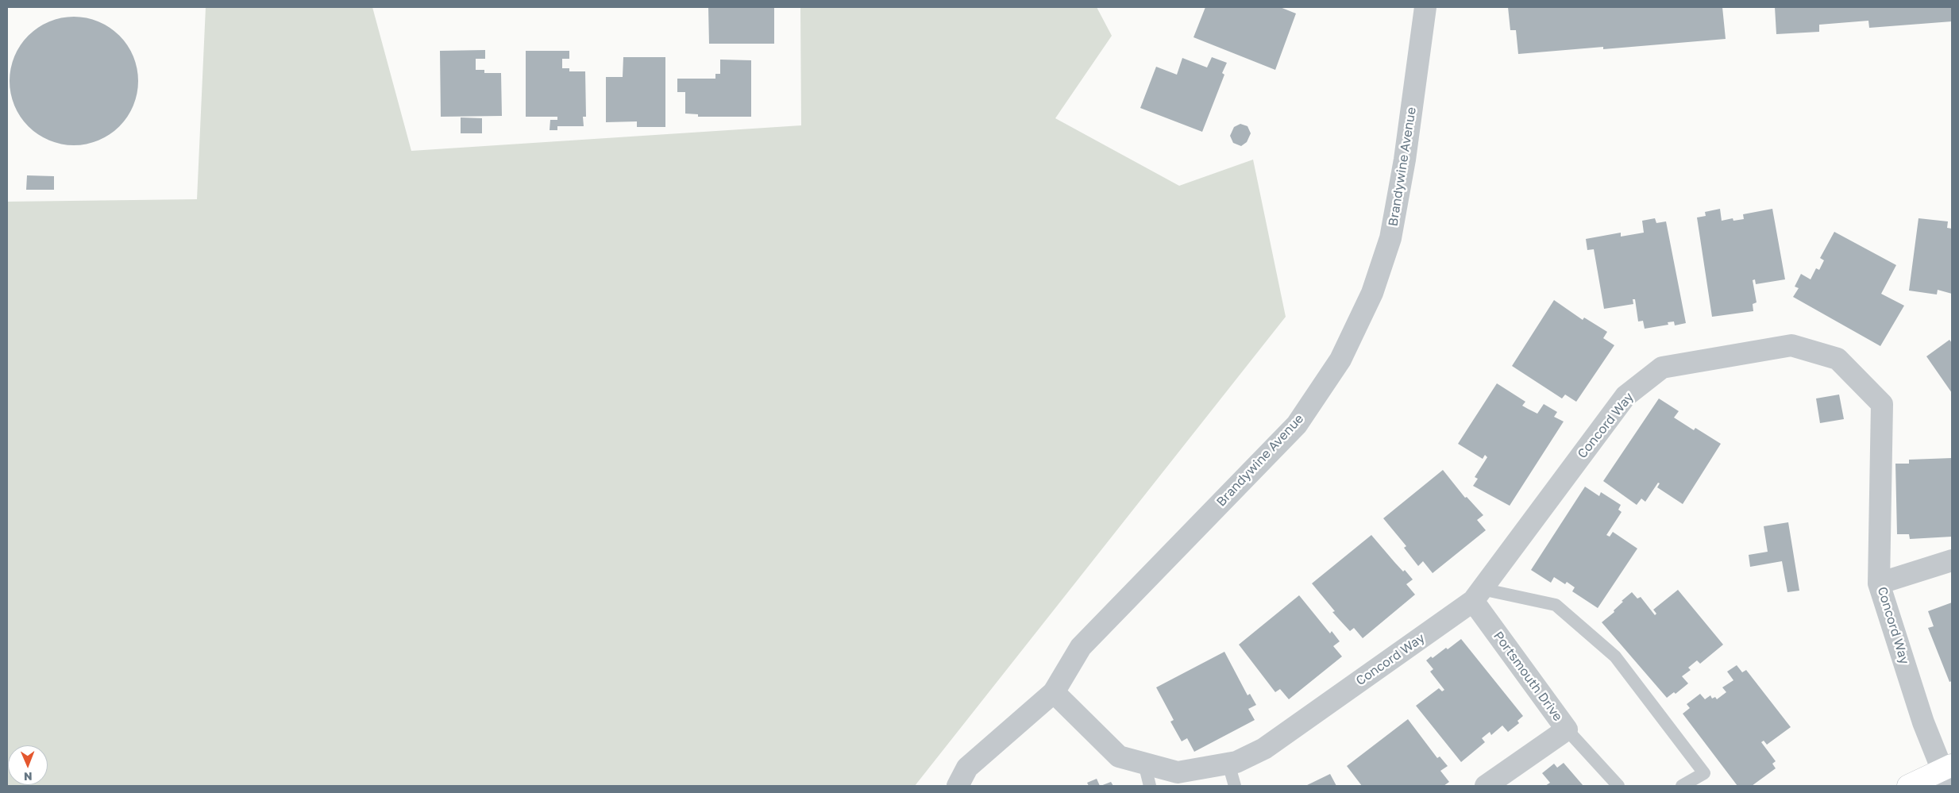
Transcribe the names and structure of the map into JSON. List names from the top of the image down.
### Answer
{
  "streets": {
    "street": ["Brandywine Avenue", "Concord Way", "Portsmouth Drive"]
  },
  "crossings": [
    ["Brandywine Avenue", "Concord Way"],
    ["Concord Way", "Portsmouth Drive"]
  ],
  "north": "bottom"
}
